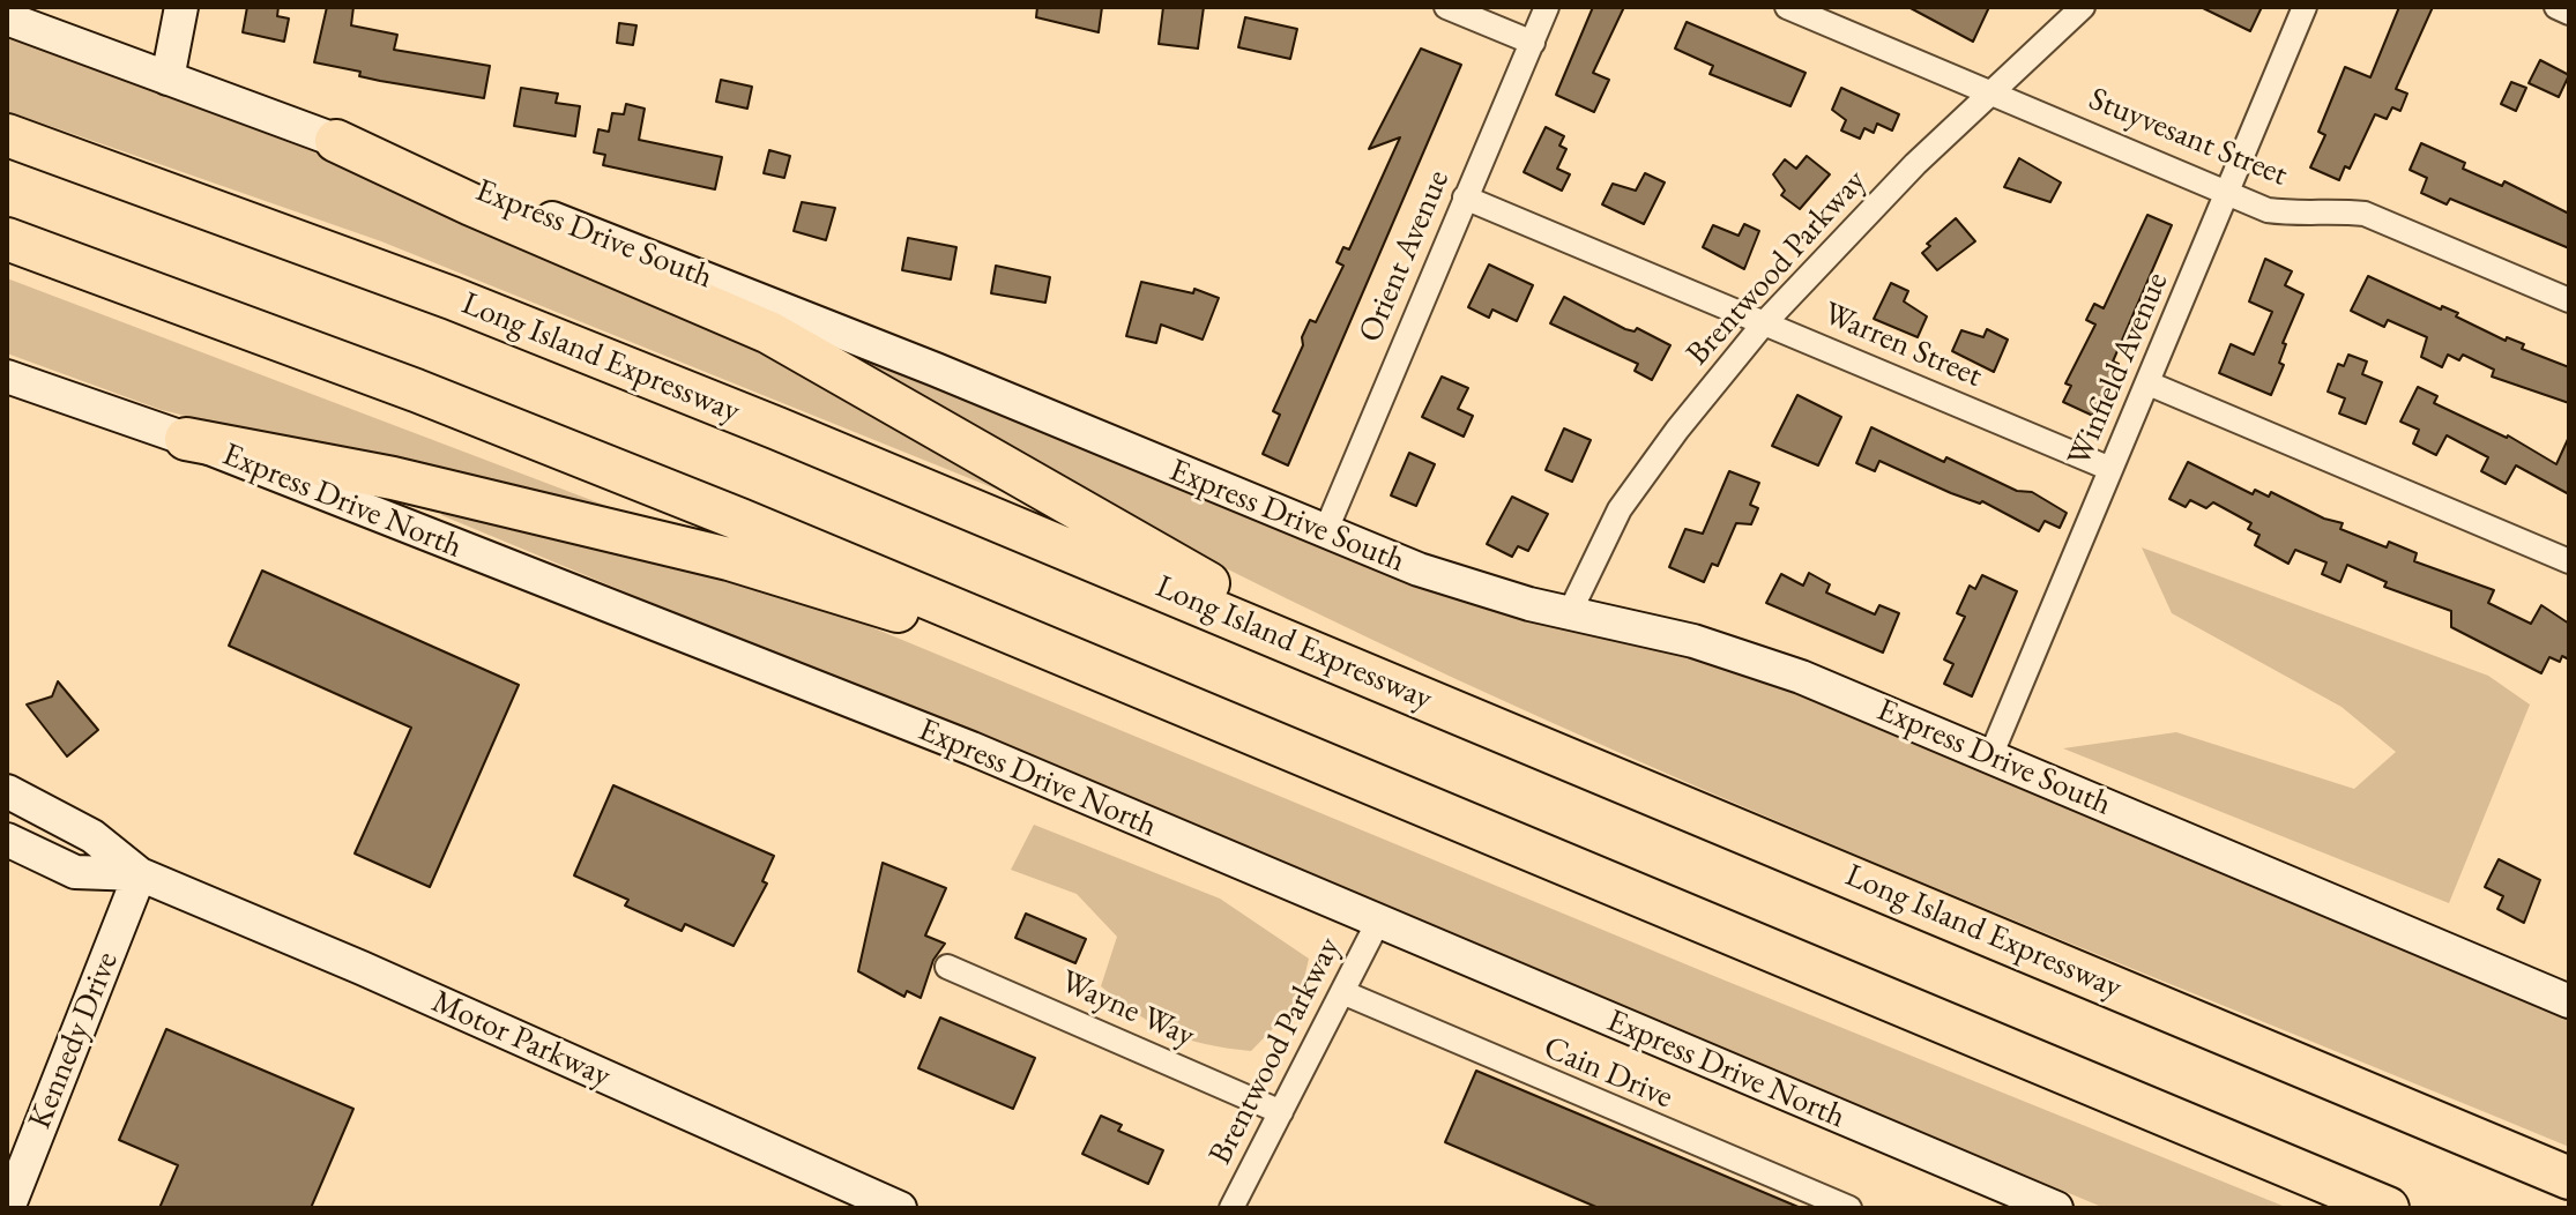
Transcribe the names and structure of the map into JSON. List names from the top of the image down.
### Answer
{
  "streets": {
    "highway": ["Long Island Expressway"],
    "main road": [
      "Express Drive South",
      "Express Drive North",
      "Motor Parkway",
      "Kennedy Drive"
    ],
    "street": [
      "Stuyvesant Street",
      "Orient Avenue",
      "Brentwood Parkway",
      "Warren Street",
      "Winfield Avenue",
      "Wayne Way",
      "Cain Drive"
    ]
  },
  "crossings": [
    ["Stuyvesant Street", "Brentwood Parkway"],
    ["Stuyvesant Street", "Winfield Avenue"],
    ["Express Drive South", "Orient Avenue"],
    ["Express Drive South", "Brentwood Parkway"],
    ["Express Drive South", "Winfield Avenue"],
    ["Orient Avenue", "Warren Street"],
    ["Brentwood Parkway", "Warren Street"],
    ["Brentwood Parkway", "Express Drive North"],
    ["Brentwood Parkway", "Wayne Way"],
    ["Brentwood Parkway", "Cain Drive"],
    ["Warren Street", "Winfield Avenue"],
    ["Motor Parkway", "Kennedy Drive"]
  ]
}
